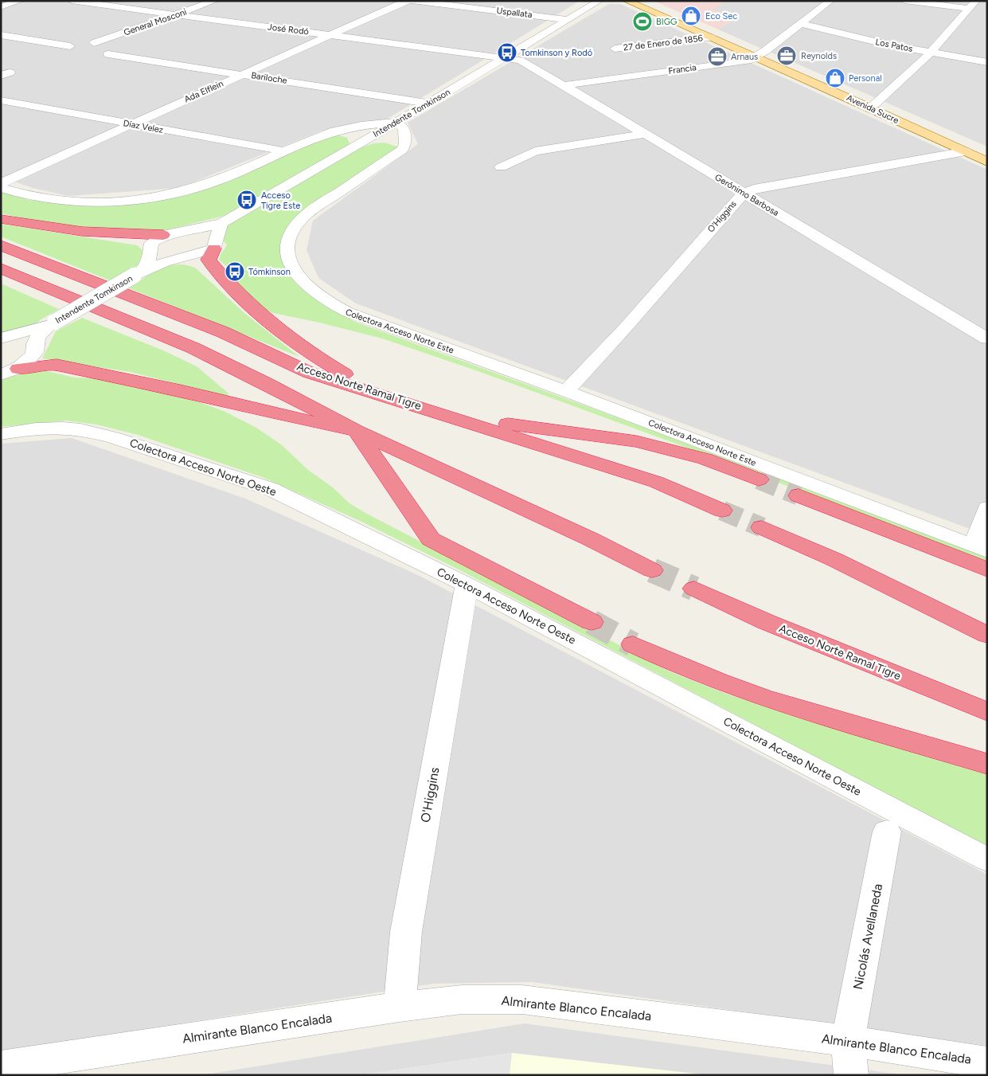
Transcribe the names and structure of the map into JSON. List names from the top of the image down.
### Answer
{
  "streets": {
    "highway": ["Acceso Norte Ramal Tigre"],
    "main road": ["Avenida Sucre"],
    "street": [
      "Uspallata",
      "General Mosconi",
      "José Rodó",
      "27 de Enero de 1856",
      "Los Patos",
      "Francia",
      "Bariloche",
      "Ada Elflein",
      "Intendente Tomkinson",
      "Díaz Velez",
      "Gerónimo Barbosa",
      "O'Higgins",
      "Colectora Acceso Norte Este",
      "Colectora Acceso Norte Oeste",
      "Nicolás Avellaneda",
      "Almirante Blanco Encalada"
    ]
  },
  "crossings": [
    ["Uspallata", "Intendente Tomkinson"],
    ["General Mosconi", "José Rodó"],
    ["José Rodó", "Ada Elflein"],
    ["José Rodó", "Intendente Tomkinson"],
    ["José Rodó", "Gerónimo Barbosa"],
    ["27 de Enero de 1856", "Avenida Sucre"],
    ["Los Patos", "Francia"],
    ["Francia", "Avenida Sucre"],
    ["Francia", "Gerónimo Barbosa"],
    ["Bariloche", "Ada Elflein"],
    ["Bariloche", "Intendente Tomkinson"],
    ["Ada Elflein", "Díaz Velez"],
    ["Avenida Sucre", "O'Higgins"],
    ["Intendente Tomkinson", "Gerónimo Barbosa"],
    ["Gerónimo Barbosa", "O'Higgins"],
    ["O'Higgins", "Colectora Acceso Norte Este"],
    ["O'Higgins", "Colectora Acceso Norte Oeste"],
    ["O'Higgins", "Almirante Blanco Encalada"],
    ["Nicolás Avellaneda", "Almirante Blanco Encalada"]
  ],
  "places": {
    "shop": ["Eco Sec", "Personal"],
    "sports": ["BIGG"],
    "bus stop": ["Tomkinson y Rodó", "Acceso Tigre Este", "Tómkinson"],
    "office": ["Reynolds", "Arnaus"]
  }
}
